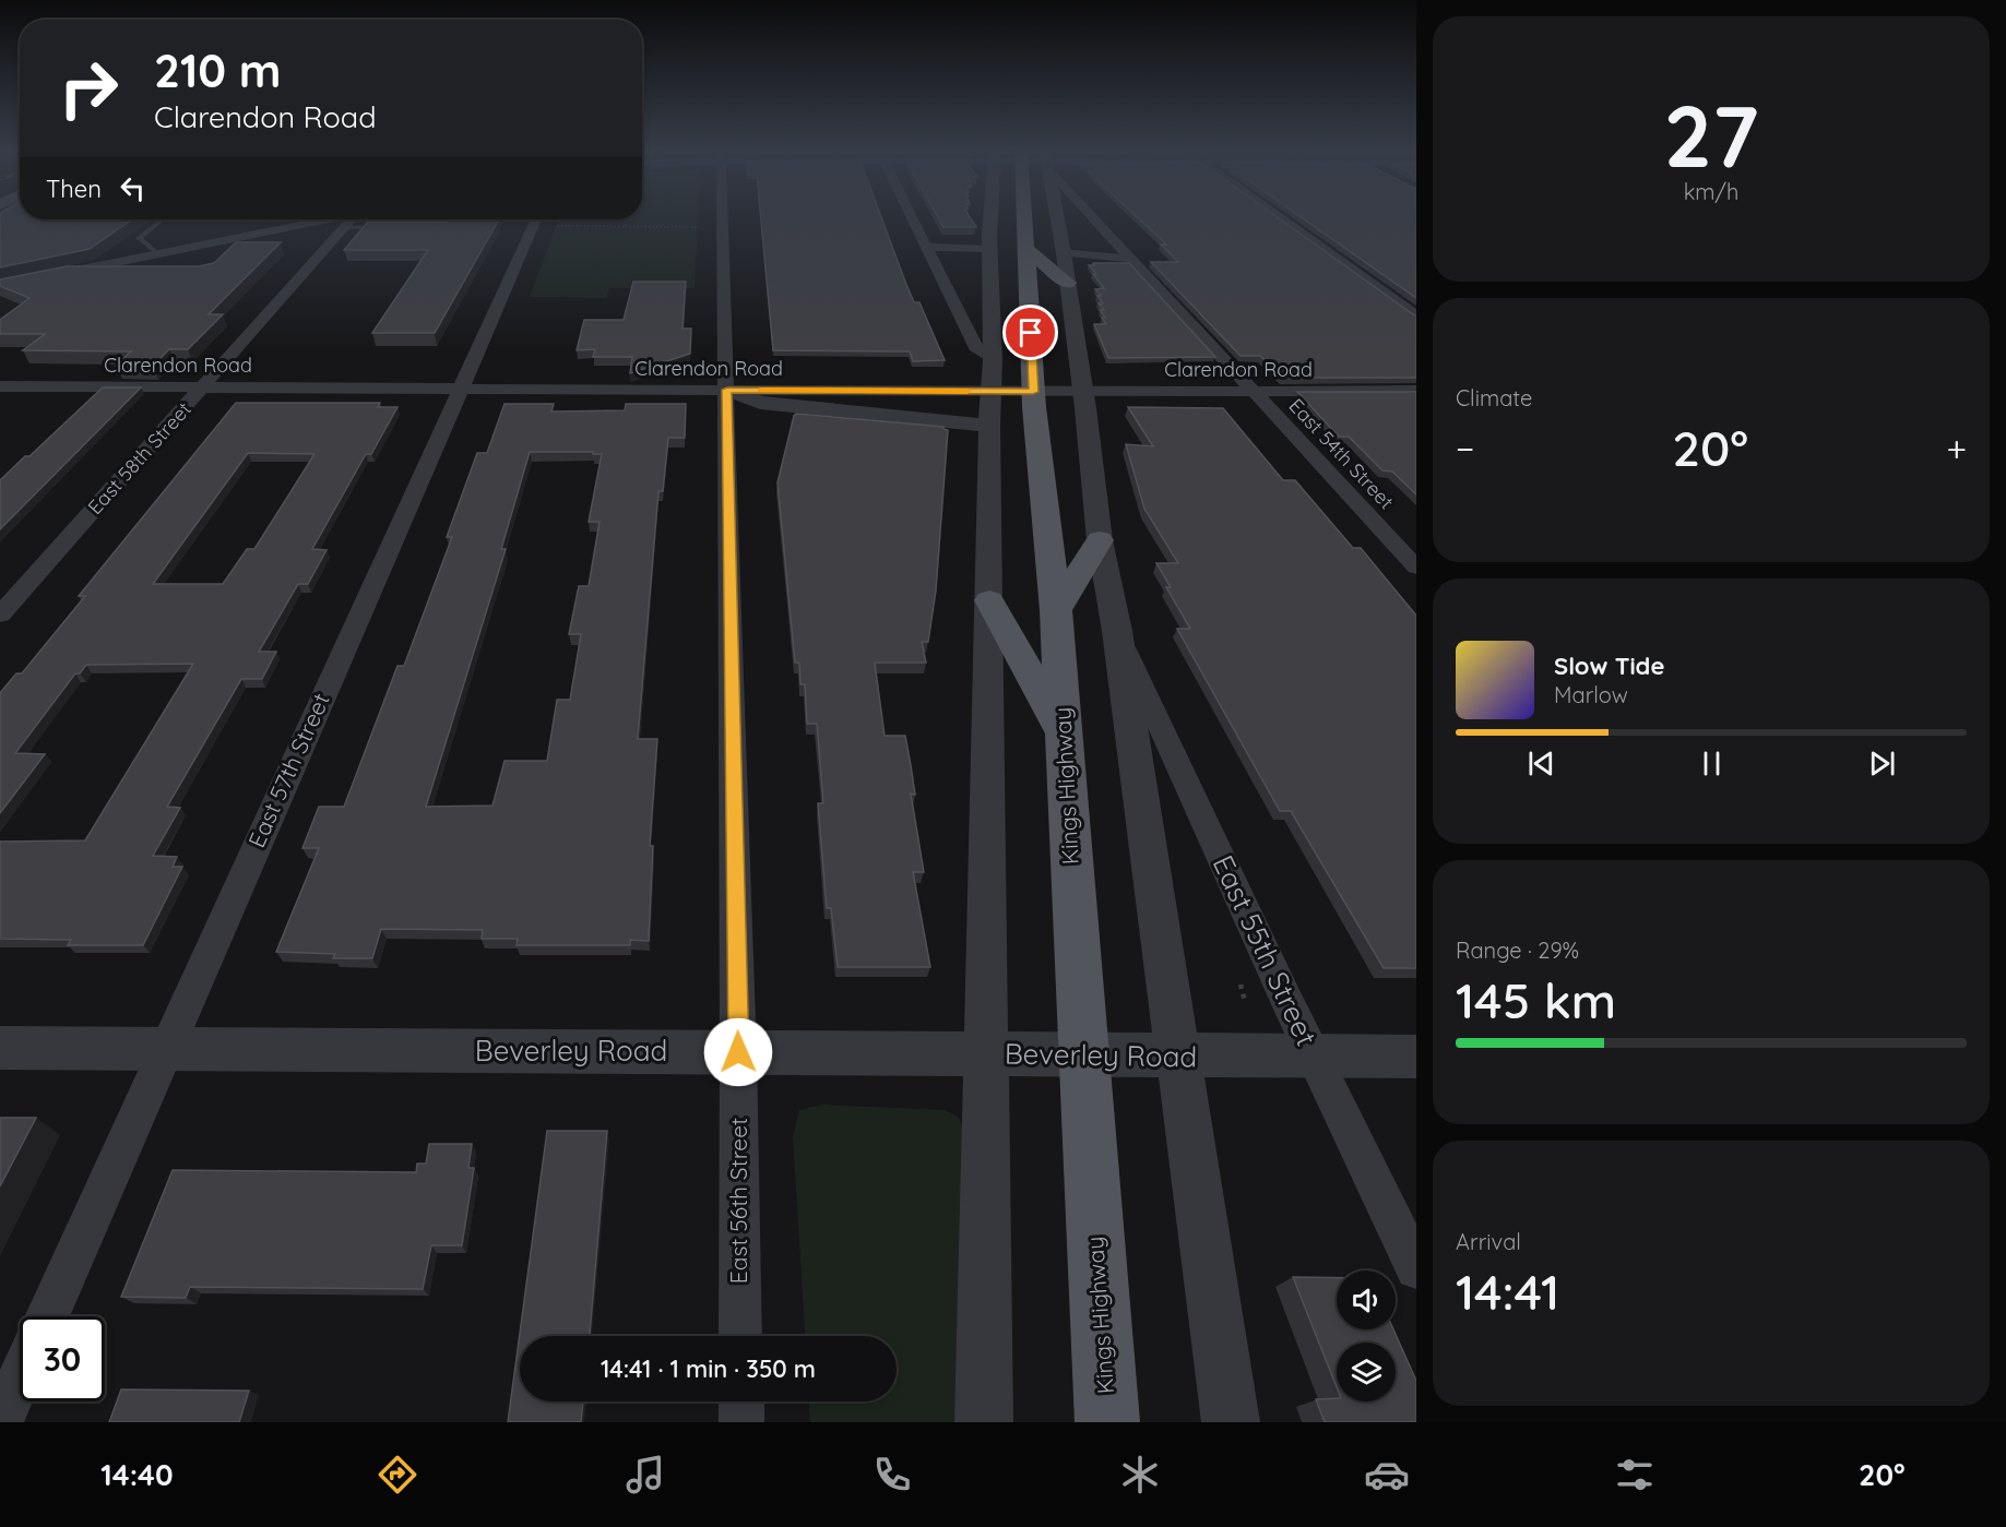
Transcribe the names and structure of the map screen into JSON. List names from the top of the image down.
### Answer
{
  "streets": {
    "main road": ["Kings Highway"],
    "street": [
      "Clarendon Road",
      "East 54th Street",
      "East 58th Street",
      "East 57th Street",
      "East 55th Street",
      "Beverley Road",
      "East 56th Street"
    ]
  },
  "crossings": [
    ["Clarendon Road", "East 54th Street"],
    ["Clarendon Road", "East 58th Street"],
    ["Clarendon Road", "East 57th Street"],
    ["Clarendon Road", "Kings Highway"],
    ["Clarendon Road", "East 56th Street"],
    ["East 57th Street", "Beverley Road"],
    ["Kings Highway", "Beverley Road"],
    ["East 55th Street", "Beverley Road"],
    ["Beverley Road", "East 56th Street"]
  ],
  "page": {
    "tile": [
      ["27", "km/h"],
      "Climate",
      ["Range · 29%", "145 km"],
      ["Arrival", "14:41"]
    ],
    "turn": ["210 m", "Clarendon Road"],
    "then": "Then",
    "heat": ["−", "20°", "+"],
    "song": ["Slow Tide", "Marlow"],
    "limit": "30",
    "trip": "14:41 · 1 min · 350 m",
    "tabs": ["14:40", "20°"]
  }
}
